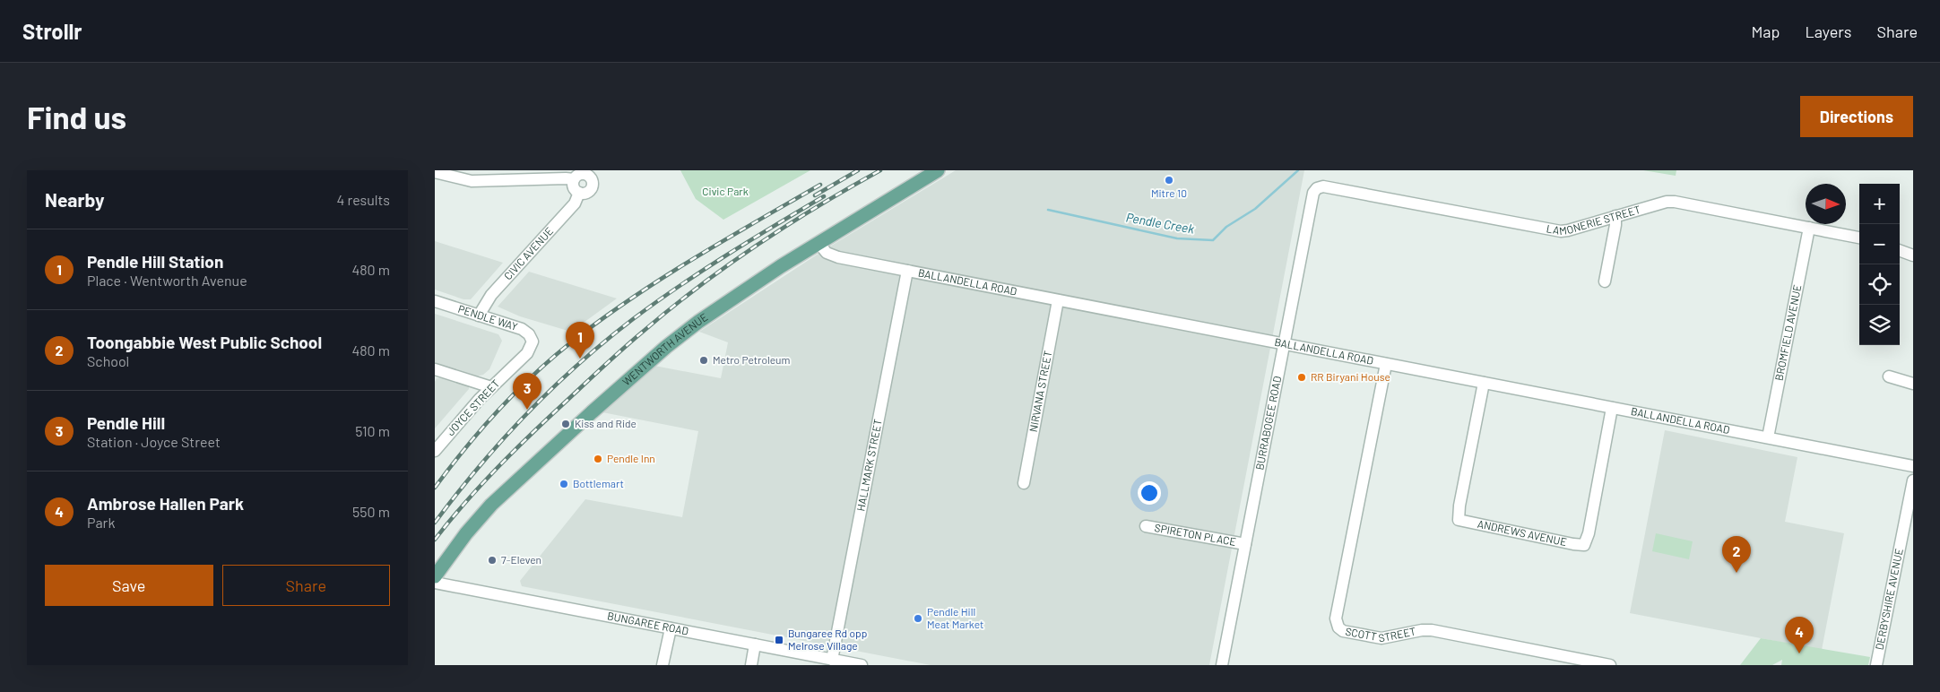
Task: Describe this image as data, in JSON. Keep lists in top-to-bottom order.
{
  "streets": {
    "main road": ["WENTWORTH AVENUE"],
    "street": [
      "LAMONERIE STREET",
      "CIVIC AVENUE",
      "BALLANDELLA ROAD",
      "PENDLE WAY",
      "BROMFIELD AVENUE",
      "NIRVANA STREET",
      "JOYCE STREET",
      "BURRABOGEE ROAD",
      "HALLMARK STREET",
      "ANDREWS AVENUE",
      "SPIRETON PLACE",
      "DERBYSHIRE AVENUE",
      "BUNGAREE ROAD",
      "SCOTT STREET"
    ]
  },
  "crossings": [
    ["LAMONERIE STREET", "BROMFIELD AVENUE"],
    ["LAMONERIE STREET", "BURRABOGEE ROAD"],
    ["CIVIC AVENUE", "PENDLE WAY"],
    ["BALLANDELLA ROAD", "BROMFIELD AVENUE"],
    ["BALLANDELLA ROAD", "WENTWORTH AVENUE"],
    ["BALLANDELLA ROAD", "NIRVANA STREET"],
    ["BALLANDELLA ROAD", "BURRABOGEE ROAD"],
    ["BALLANDELLA ROAD", "HALLMARK STREET"],
    ["BALLANDELLA ROAD", "ANDREWS AVENUE"],
    ["BALLANDELLA ROAD", "SCOTT STREET"],
    ["PENDLE WAY", "JOYCE STREET"],
    ["BURRABOGEE ROAD", "SPIRETON PLACE"],
    ["HALLMARK STREET", "BUNGAREE ROAD"]
  ],
  "water": ["Pendle Creek"],
  "parks": ["Civic Park"],
  "places": {
    "other": [
      "Mitre 10",
      "Metro Petroleum",
      "RR Biryani House",
      "Kiss and Ride",
      "Pendle Inn",
      "Bottlemart",
      "7-Eleven",
      "Pendle Hill Meat Market"
    ],
    "transit": ["Bungaree Rd opp Melrose Village"]
  },
  "north": "right",
  "page": {
    "header": "Strollr",
    "nav": ["Map", "Layers", "Share"],
    "buttons": [
      "Directions",
      ["Save", "Share"]
    ],
    "title": "Find us",
    "heading": ["Nearby", "4 results"],
    "map_buttons": ["+", "−"],
    "list": [
      {
        "mark": "1",
        "name": "Pendle Hill Station",
        "note": "Place · Wentworth Avenue",
        "value": "480 m"
      },
      {
        "mark": "2",
        "name": "Toongabbie West Public School",
        "note": "School",
        "value": "480 m"
      },
      {
        "mark": "3",
        "name": "Pendle Hill",
        "note": "Station · Joyce Street",
        "value": "510 m"
      },
      {
        "mark": "4",
        "name": "Ambrose Hallen Park",
        "note": "Park",
        "value": "550 m"
      }
    ],
    "pins": [
      "1",
      "3",
      "2",
      "4"
    ]
  }
}
